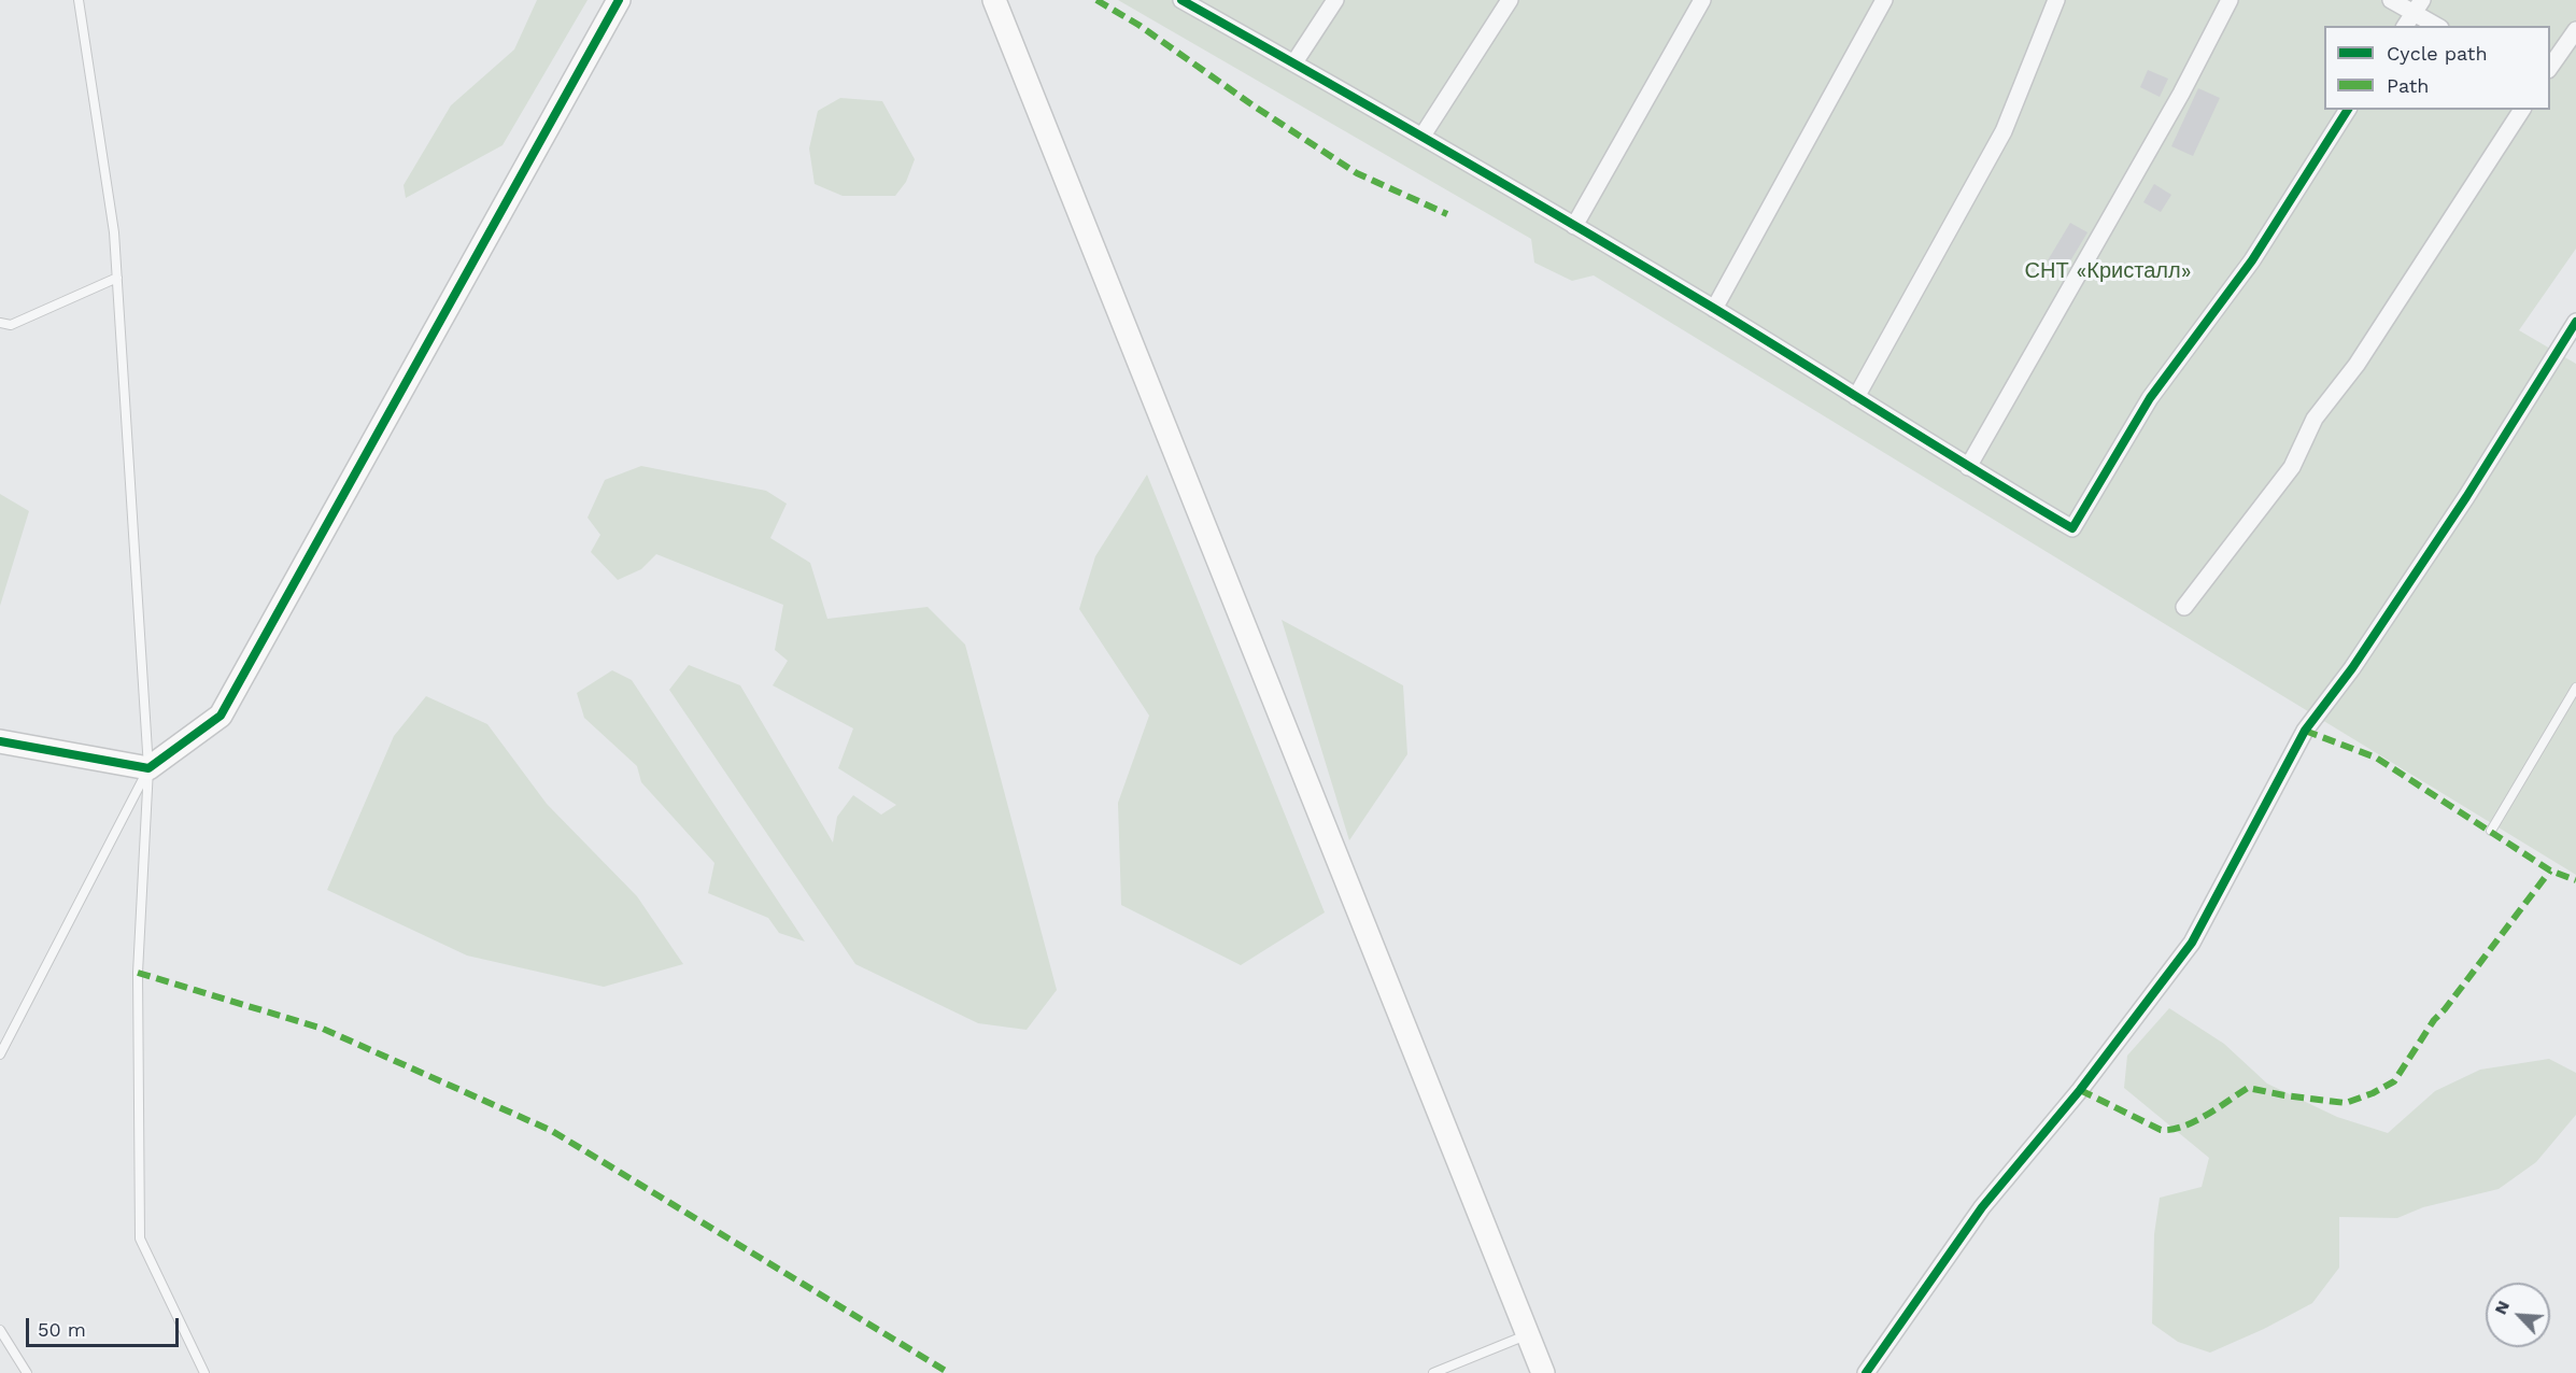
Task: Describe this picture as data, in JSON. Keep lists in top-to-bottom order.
{
  "parks": ["СНТ «Кристалл»"],
  "legend": ["Cycle path", "Path"],
  "scale_bar": "50 m",
  "north": "top left"
}
